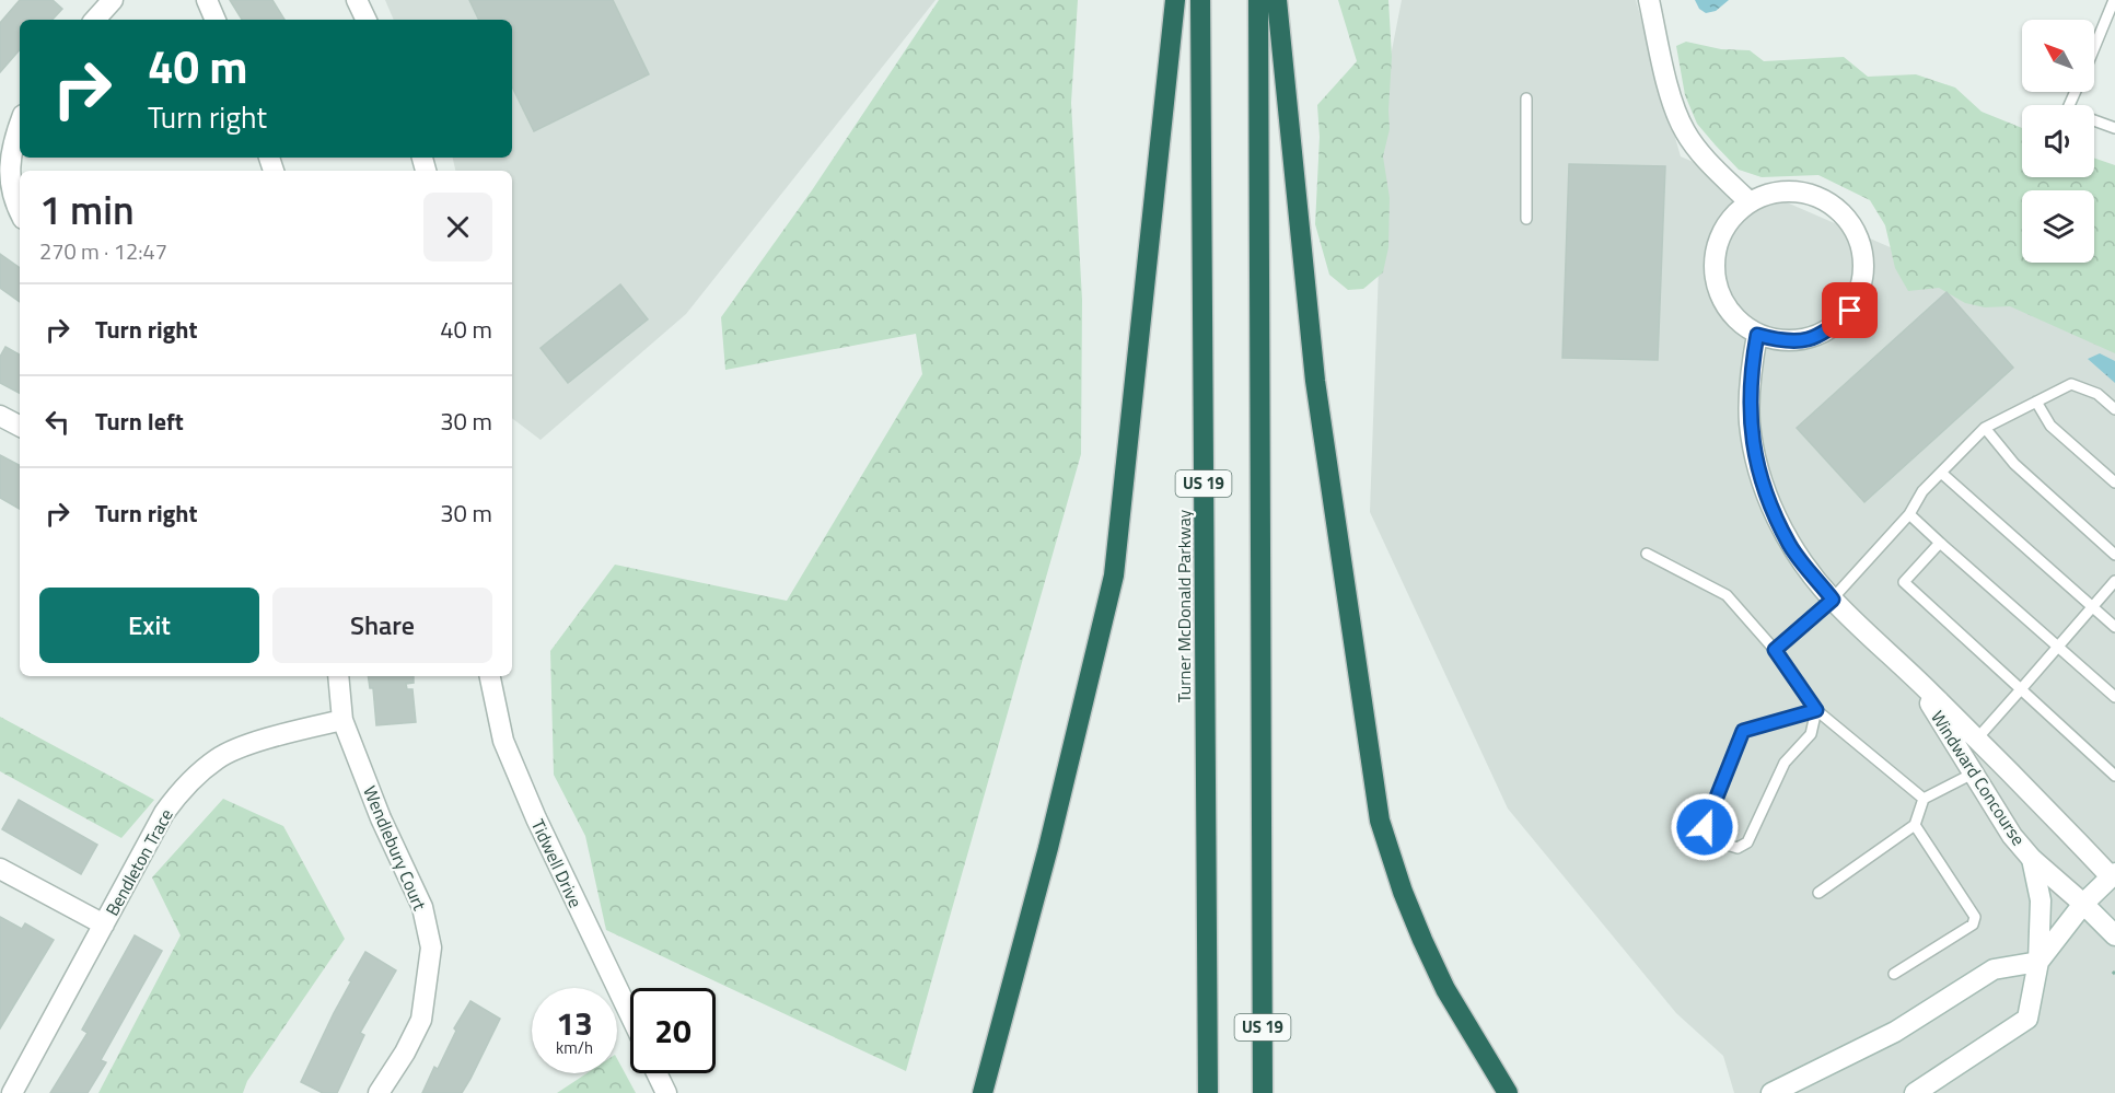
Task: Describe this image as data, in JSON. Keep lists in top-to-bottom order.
{
  "streets": {
    "highway": ["US 19", "Turner McDonald Parkway"],
    "street": [
      "Windward Concourse",
      "Wendlebury Court",
      "Bendleton Trace",
      "Tidwell Drive"
    ]
  },
  "crossings": [
    ["Wendlebury Court", "Bendleton Trace"]
  ],
  "north": "top left",
  "page": {
    "turn": ["40 m", "Turn right"],
    "heading": ["1 min", "270 m · 12:47"],
    "list": [
      {
        "name": "Turn right",
        "value": "40 m"
      },
      {
        "name": "Turn left",
        "value": "30 m"
      },
      {
        "name": "Turn right",
        "value": "30 m"
      }
    ],
    "buttons": ["Exit", "Share"],
    "speed": "13 km/h",
    "limit": "20"
  }
}
